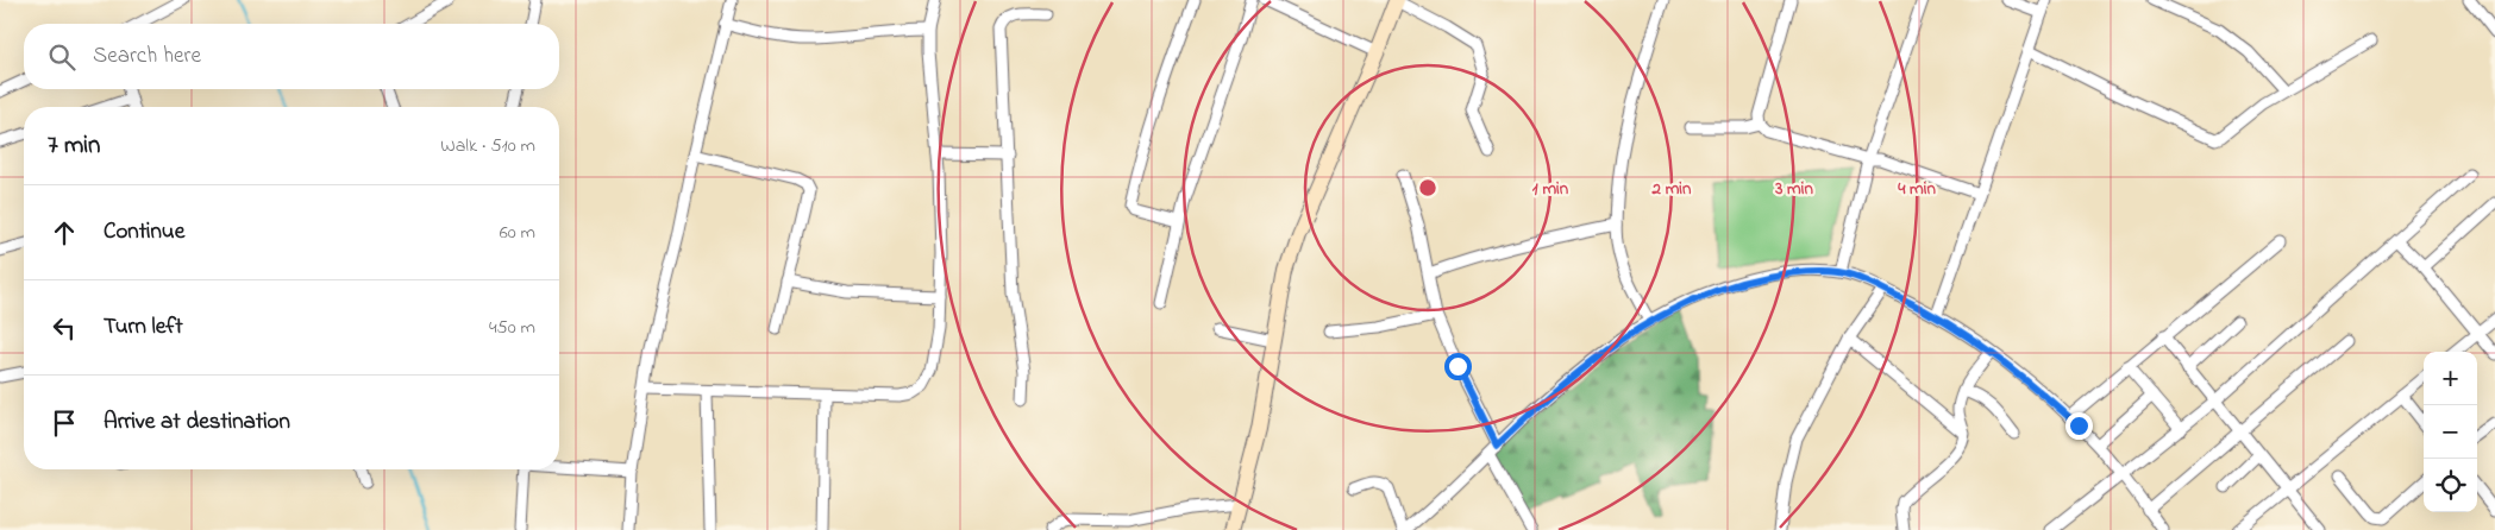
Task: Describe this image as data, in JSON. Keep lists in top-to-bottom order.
{
  "page": {
    "search": "Search here",
    "heading": ["7 min", "Walk · 510 m"],
    "list": [
      ["Continue", "60 m"],
      ["Turn left", "450 m"],
      "Arrive at destination"
    ],
    "map_buttons": ["+", "−"]
  },
  "rings": [
    "1 min",
    "2 min",
    "3 min",
    "4 min"
  ]
}
